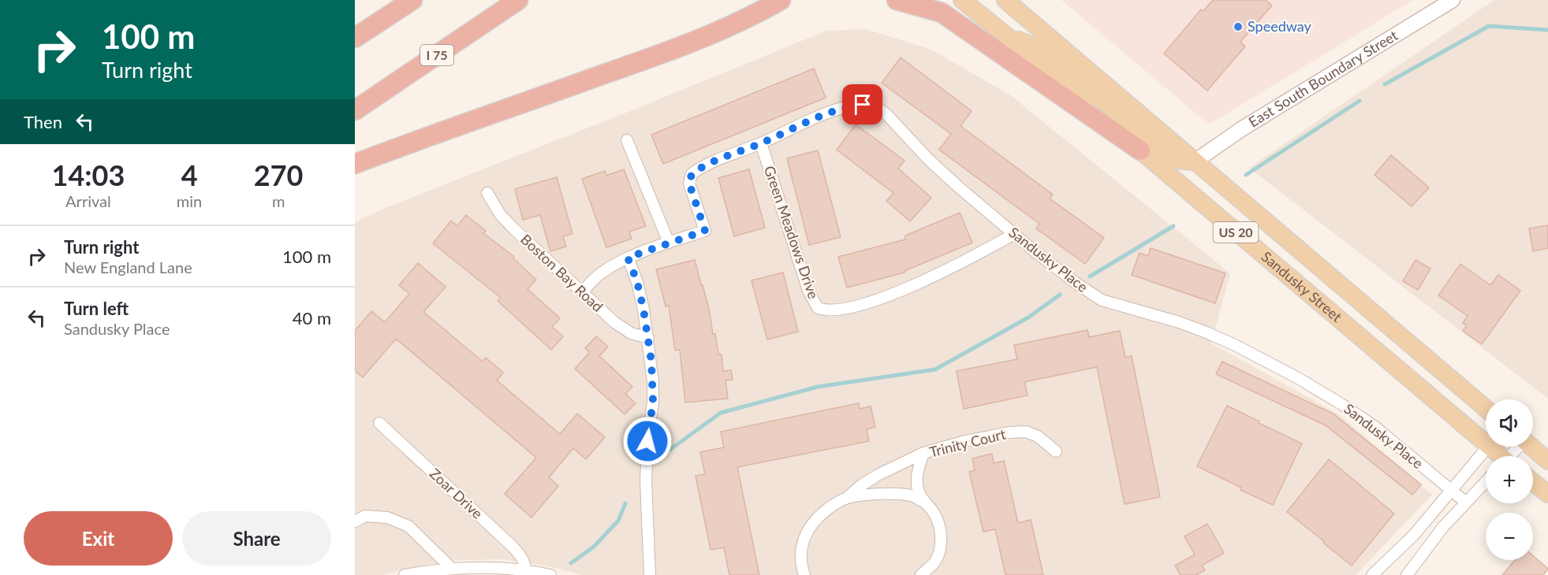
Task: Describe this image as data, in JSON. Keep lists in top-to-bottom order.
{
  "streets": {
    "highway": ["I 75"],
    "main road": ["US 20", "Sandusky Street"],
    "street": [
      "East South Boundary Street",
      "Green Meadows Drive",
      "Sandusky Place",
      "Boston Bay Road",
      "Trinity Court",
      "Zoar Drive"
    ]
  },
  "crossings": [
    ["East South Boundary Street", "Sandusky Street"],
    ["Green Meadows Drive", "Sandusky Place"]
  ],
  "places": ["Speedway"],
  "page": {
    "turn": ["100 m", "Turn right"],
    "then": "Then",
    "eta": [
      "14:03",
      "Arrival",
      "4",
      "min",
      "270",
      "m"
    ],
    "list": [
      {
        "name": "Turn right",
        "note": "New England Lane",
        "value": "100 m"
      },
      {
        "name": "Turn left",
        "note": "Sandusky Place",
        "value": "40 m"
      }
    ],
    "map_buttons": ["+", "−"],
    "buttons": ["Exit", "Share"]
  }
}
